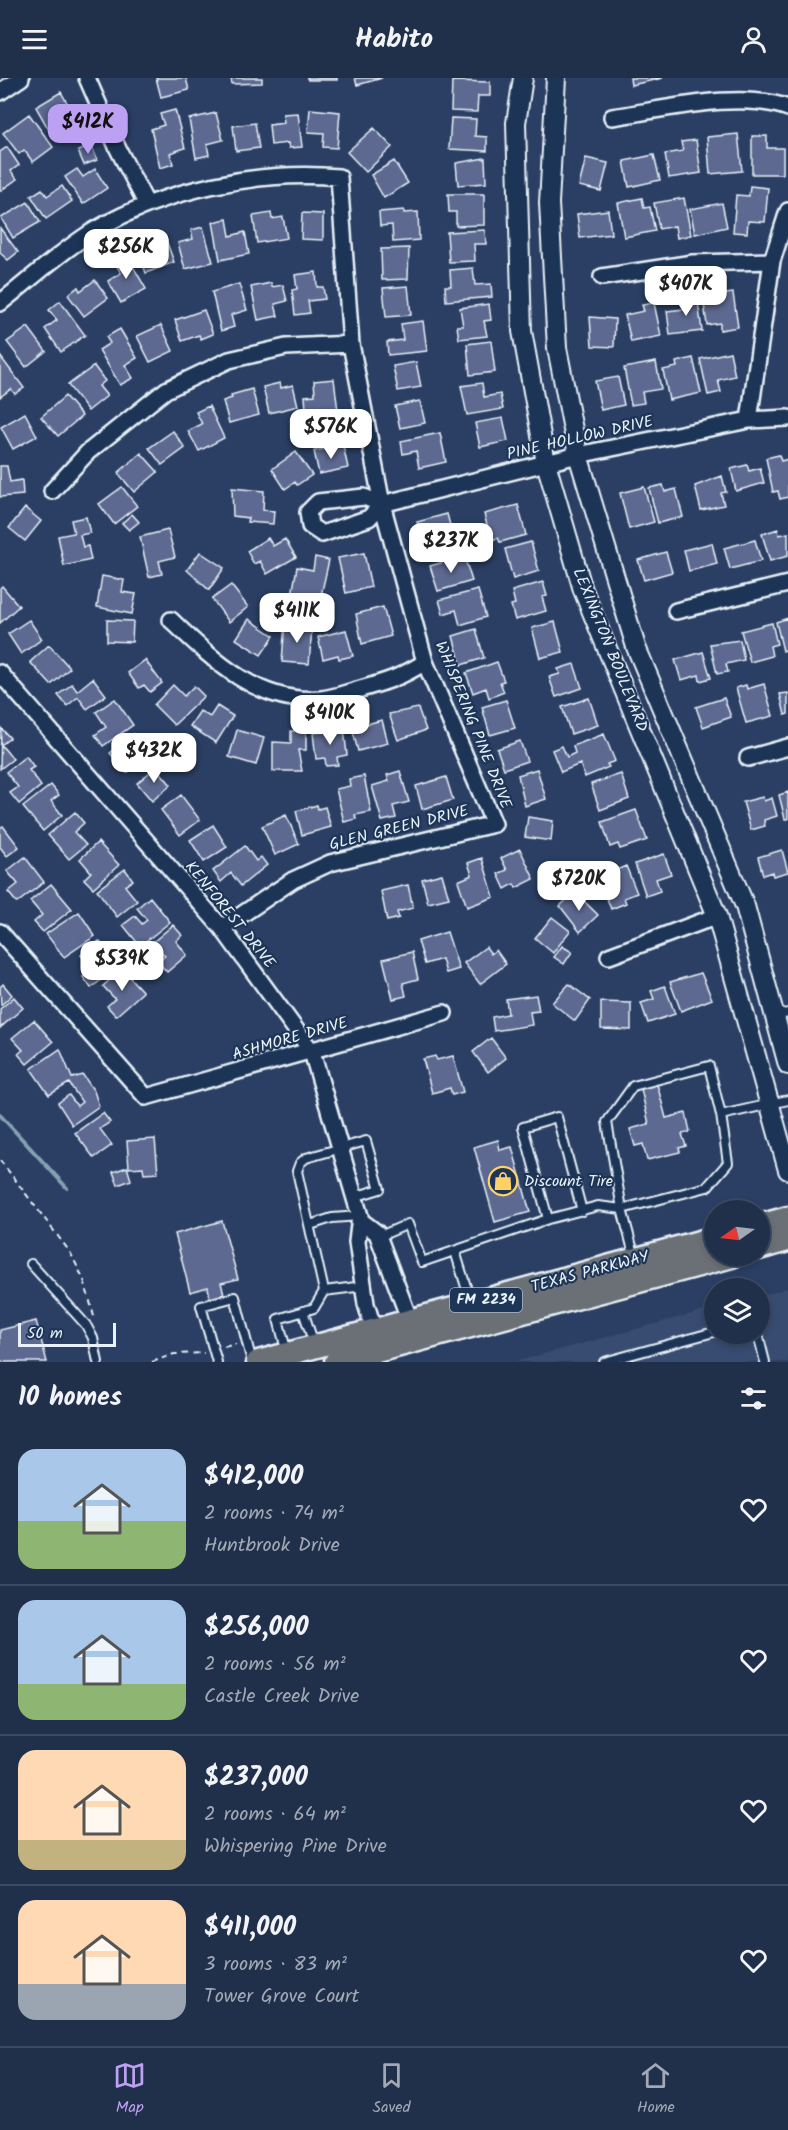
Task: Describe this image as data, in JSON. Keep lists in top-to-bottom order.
{
  "streets": {
    "main road": ["TEXAS PARKWAY", "FM 2234"],
    "street": [
      "PINE HOLLOW DRIVE",
      "LEXINGTON BOULEVARD",
      "WHISPERING PINE DRIVE",
      "GLEN GREEN DRIVE",
      "KENFOREST DRIVE",
      "ASHMORE DRIVE"
    ]
  },
  "crossings": [
    ["PINE HOLLOW DRIVE", "LEXINGTON BOULEVARD"],
    ["PINE HOLLOW DRIVE", "WHISPERING PINE DRIVE"],
    ["WHISPERING PINE DRIVE", "GLEN GREEN DRIVE"],
    ["GLEN GREEN DRIVE", "KENFOREST DRIVE"],
    ["KENFOREST DRIVE", "ASHMORE DRIVE"],
    ["KENFOREST DRIVE", "TEXAS PARKWAY"]
  ],
  "places": {
    "shop": ["Discount Tire"]
  },
  "scale_bar": "50 m",
  "north": "left",
  "page": {
    "header": "Habito",
    "price": [
      "$412K",
      "$256K",
      "$407K",
      "$576K",
      "$237K",
      "$411K",
      "$410K",
      "$432K",
      "$720K",
      "$539K"
    ],
    "scale": "50 m",
    "heading": "10 homes",
    "list": [
      {
        "name": "$412,000",
        "note": "2 rooms · 74 m² · Huntbrook Drive"
      },
      {
        "name": "$256,000",
        "note": "2 rooms · 56 m² · Castle Creek Drive"
      },
      {
        "name": "$237,000",
        "note": "2 rooms · 64 m² · Whispering Pine Drive"
      },
      {
        "name": "$411,000",
        "note": "3 rooms · 83 m² · Tower Grove Court"
      }
    ],
    "tabs": ["Map", "Saved", "Home"]
  }
}
